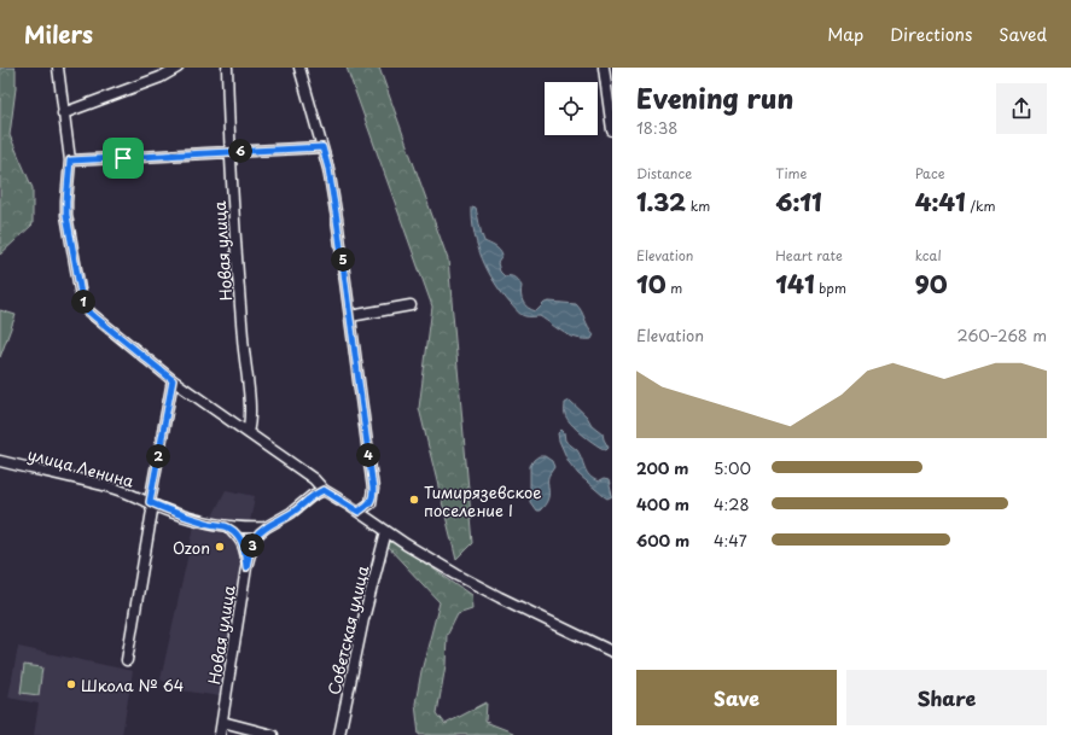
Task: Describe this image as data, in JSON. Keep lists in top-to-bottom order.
{
  "streets": {
    "street": ["Новая улица", "улица Ленина", "Советская улица"]
  },
  "crossings": [
    ["Новая улица", "улица Ленина"]
  ],
  "places": ["Тимирязевское поселение I", "Ozon", "Школа № 64"],
  "page": {
    "header": "Milers",
    "nav": ["Map", "Directions", "Saved"],
    "heading": ["Evening run", "18:38"],
    "pins": [
      "6",
      "5",
      "1",
      "4",
      "2",
      "3"
    ],
    "stats": [
      ["Distance", "1.32 km"],
      ["Time", "6:11"],
      ["Pace", "4:41 /km"],
      ["Elevation", "10 m"],
      ["Heart rate", "141 bpm"],
      ["kcal", "90"]
    ],
    "chart": ["Elevation", "260–268 m"],
    "list": [
      {
        "name": "200 m",
        "note": "5:00"
      },
      {
        "name": "400 m",
        "note": "4:28"
      },
      {
        "name": "600 m",
        "note": "4:47"
      }
    ],
    "buttons": ["Save", "Share"]
  }
}
